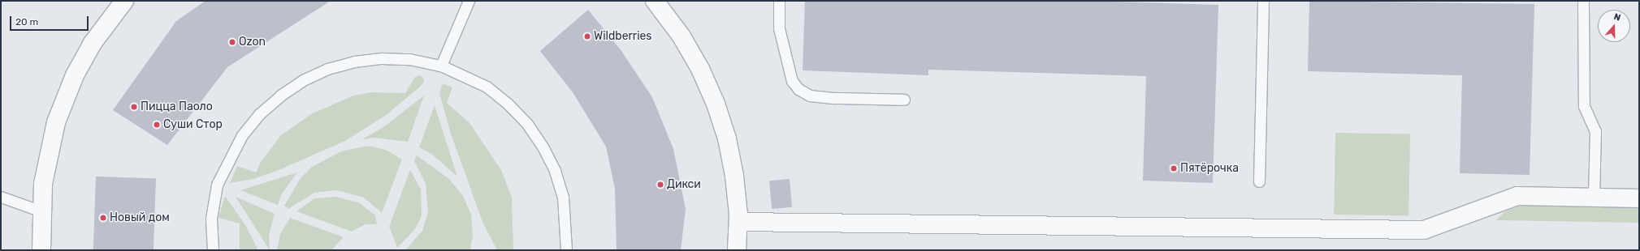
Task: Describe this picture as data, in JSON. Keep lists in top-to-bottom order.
{
  "places": [
    "Wildberries",
    "Ozon",
    "Пицца Паоло",
    "Суши Стор",
    "Пятёрочка",
    "Дикси",
    "Новый дом"
  ],
  "scale_bar": "20 m",
  "north": "top"
}
